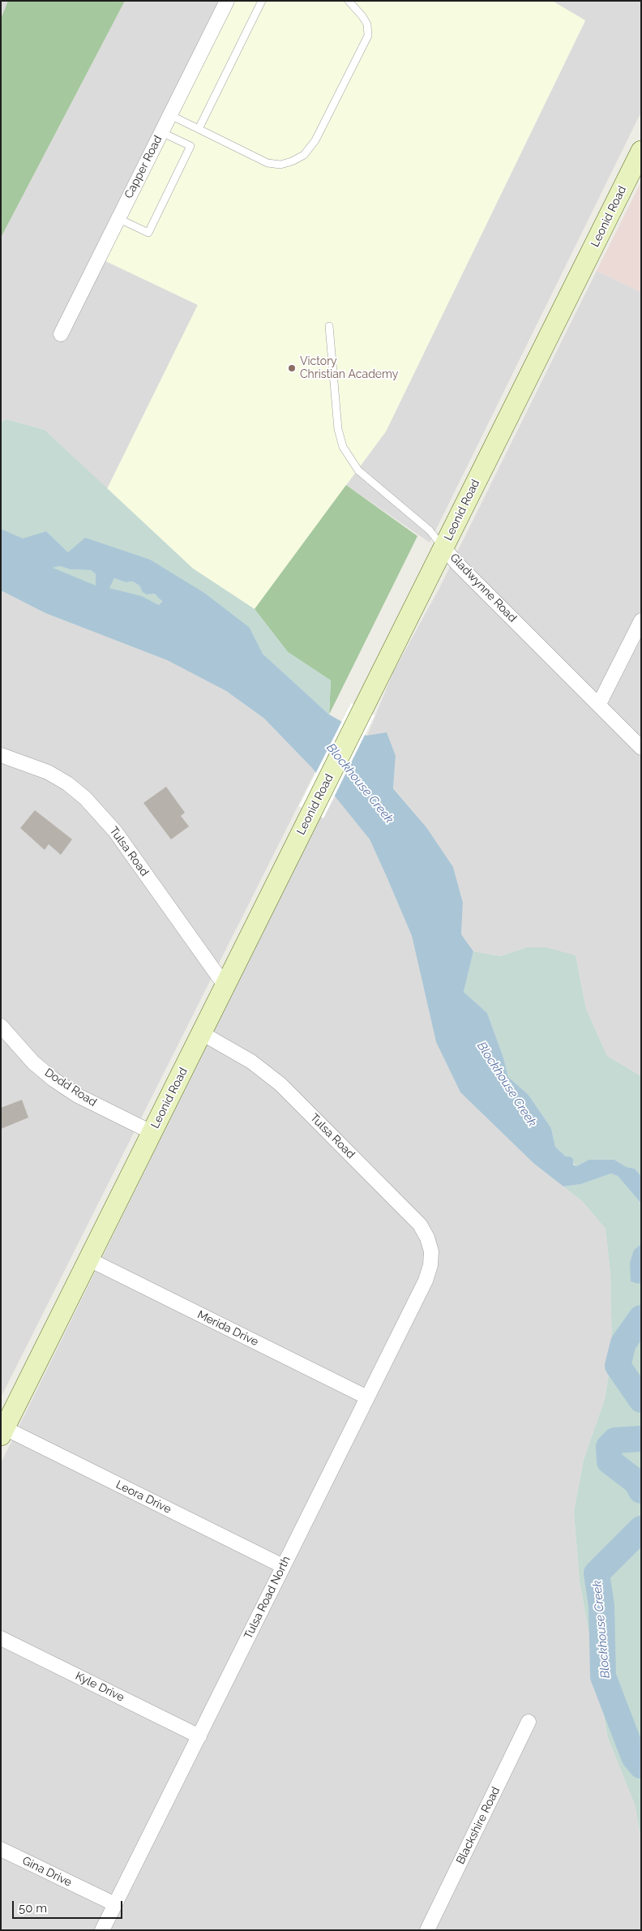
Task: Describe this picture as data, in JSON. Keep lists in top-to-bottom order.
{
  "streets": {
    "street": [
      "Capper Road",
      "Leonid Road",
      "Gladwynne Road",
      "Tulsa Road",
      "Dodd Road",
      "Merida Drive",
      "Leora Drive",
      "Tulsa Road North",
      "Kyle Drive",
      "Blackshire Road",
      "Gina Drive"
    ]
  },
  "crossings": [
    ["Leonid Road", "Gladwynne Road"],
    ["Leonid Road", "Tulsa Road"],
    ["Leonid Road", "Dodd Road"],
    ["Leonid Road", "Merida Drive"],
    ["Leonid Road", "Leora Drive"],
    ["Tulsa Road", "Tulsa Road North"],
    ["Merida Drive", "Tulsa Road North"],
    ["Leora Drive", "Tulsa Road North"],
    ["Tulsa Road North", "Kyle Drive"],
    ["Tulsa Road North", "Gina Drive"]
  ],
  "water": ["Blockhouse Creek"],
  "places": ["Victory Christian Academy"],
  "scale_bar": "50 m"
}
